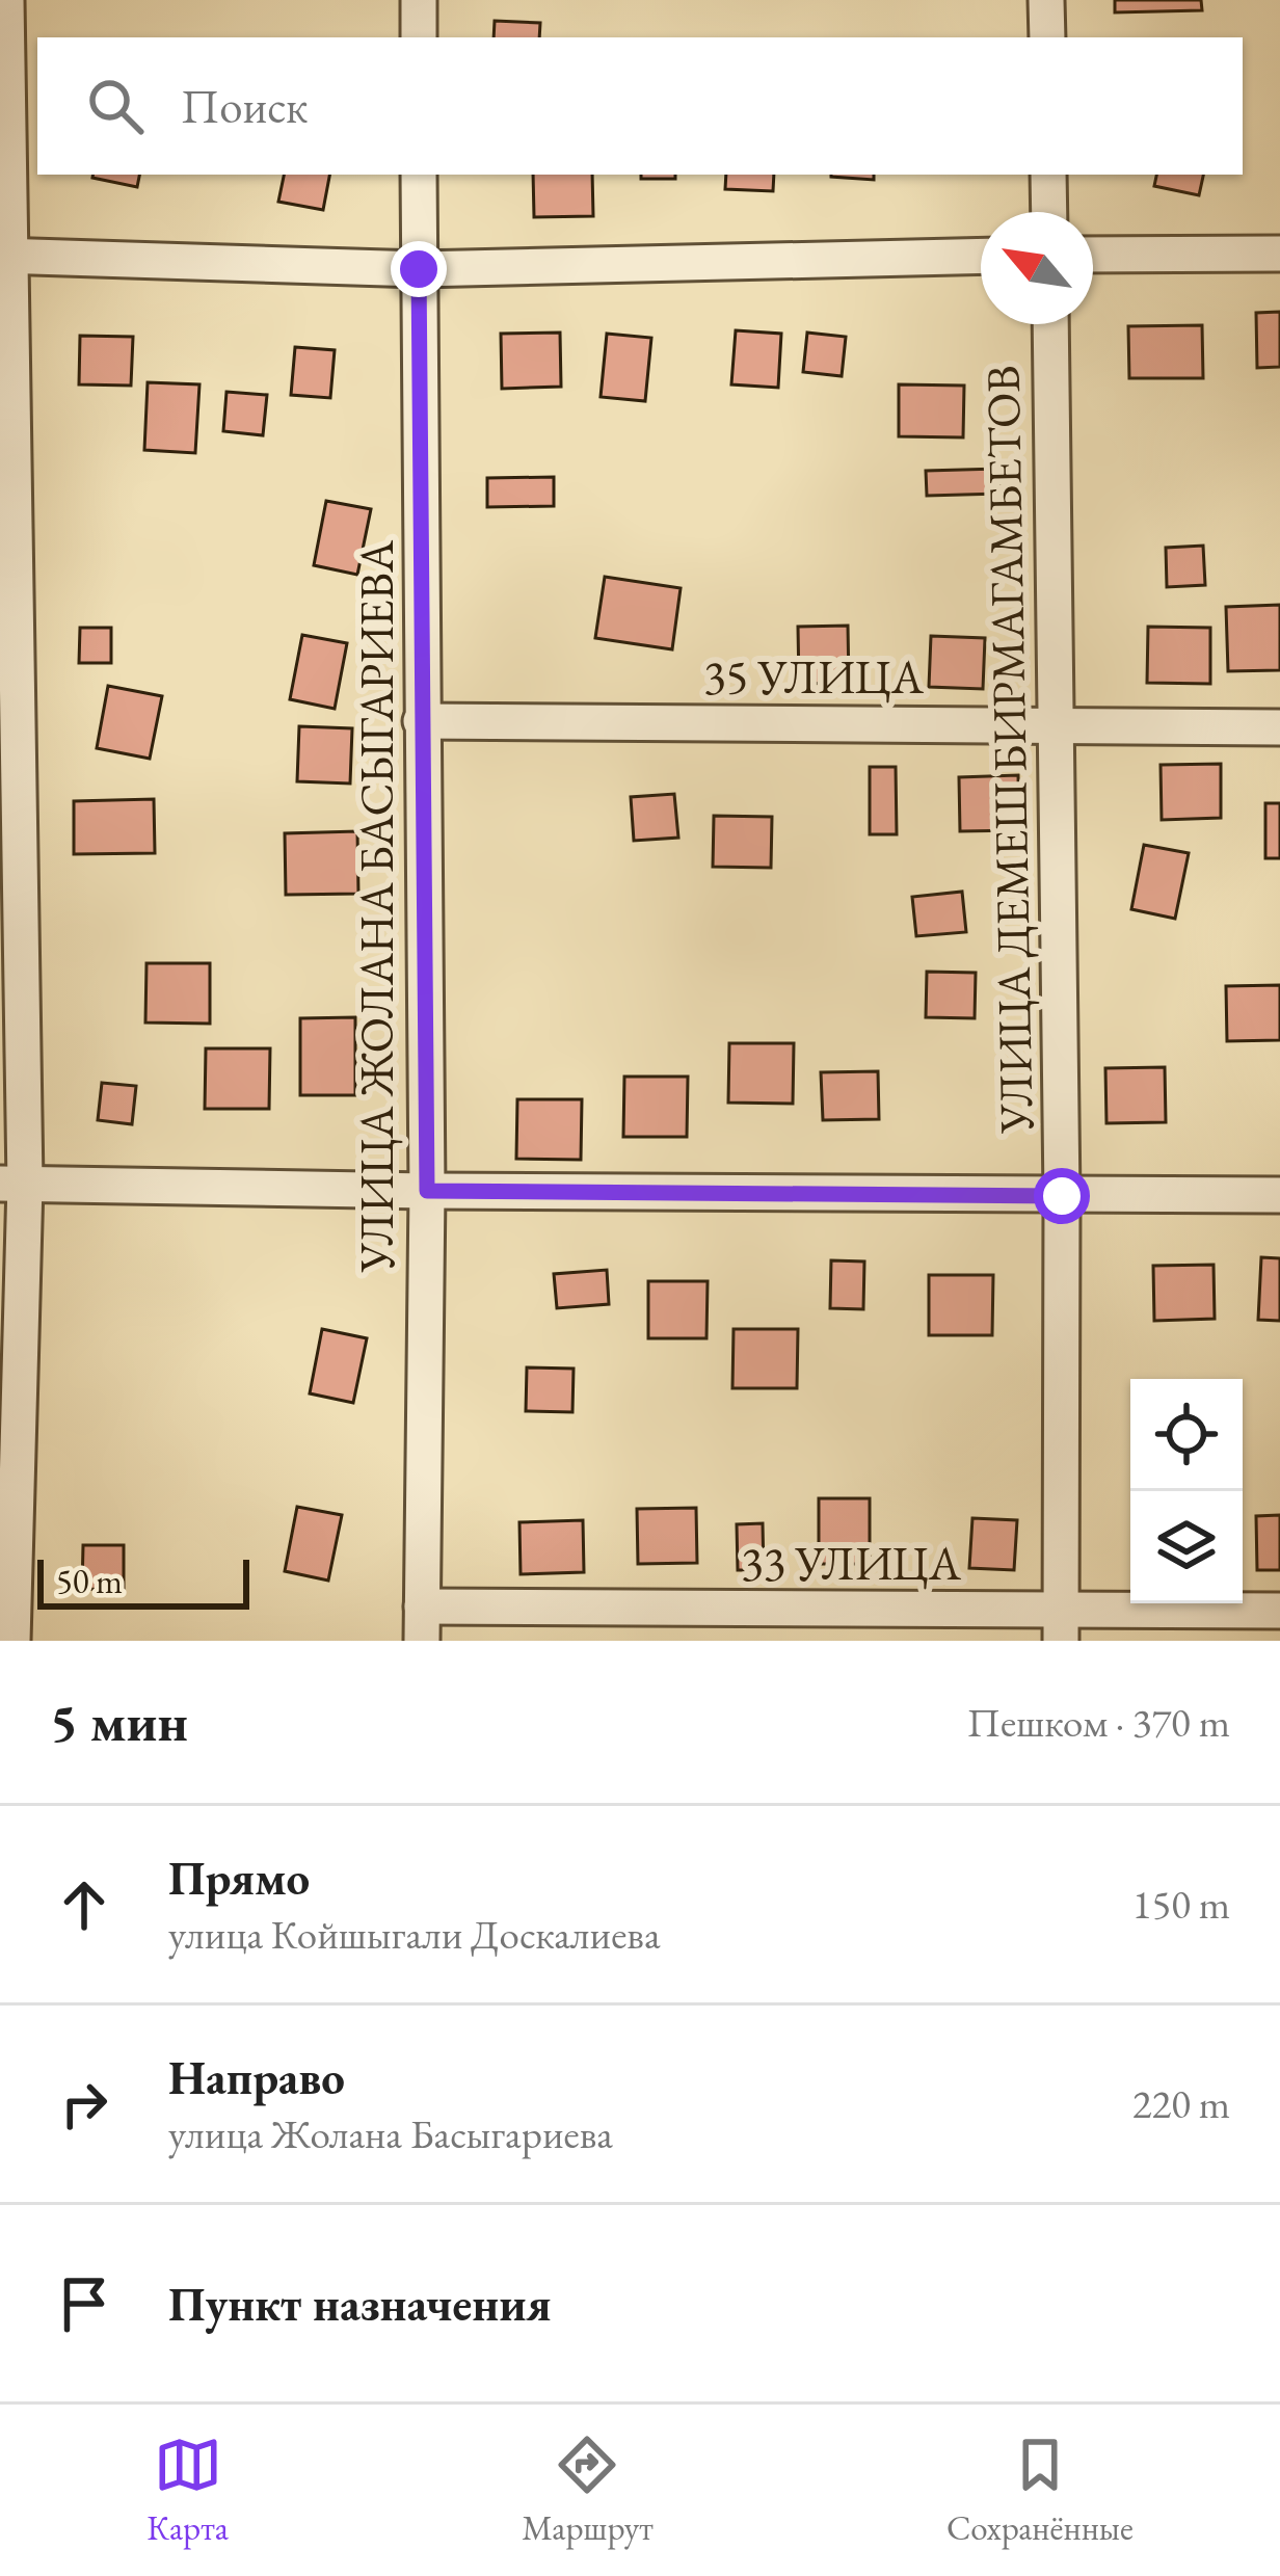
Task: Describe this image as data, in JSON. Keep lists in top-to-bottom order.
{
  "streets": {
    "street": [
      "35 УЛИЦА",
      "УЛИЦА ДЕМЕШ БИРМАГАМБЕТОВ",
      "УЛИЦА ЖОЛАНА БАСЫГАРИЕВА",
      "33 УЛИЦА"
    ]
  },
  "crossings": [
    ["35 УЛИЦА", "УЛИЦА ДЕМЕШ БИРМАГАМБЕТОВ"],
    ["35 УЛИЦА", "УЛИЦА ЖОЛАНА БАСЫГАРИЕВА"],
    ["УЛИЦА ДЕМЕШ БИРМАГАМБЕТОВ", "33 УЛИЦА"],
    ["УЛИЦА ЖОЛАНА БАСЫГАРИЕВА", "33 УЛИЦА"]
  ],
  "scale_bar": "50 m",
  "north": "top left",
  "page": {
    "search": "Поиск",
    "scale": "50 m",
    "heading": ["5 мин", "Пешком · 370 m"],
    "list": [
      ["Прямо", "улица Койшыгали Доскалиева", "150 m"],
      ["Направо", "улица Жолана Басыгариева", "220 m"],
      "Пункт назначения"
    ],
    "nav": ["Карта", "Маршрут", "Сохранённые"]
  }
}
